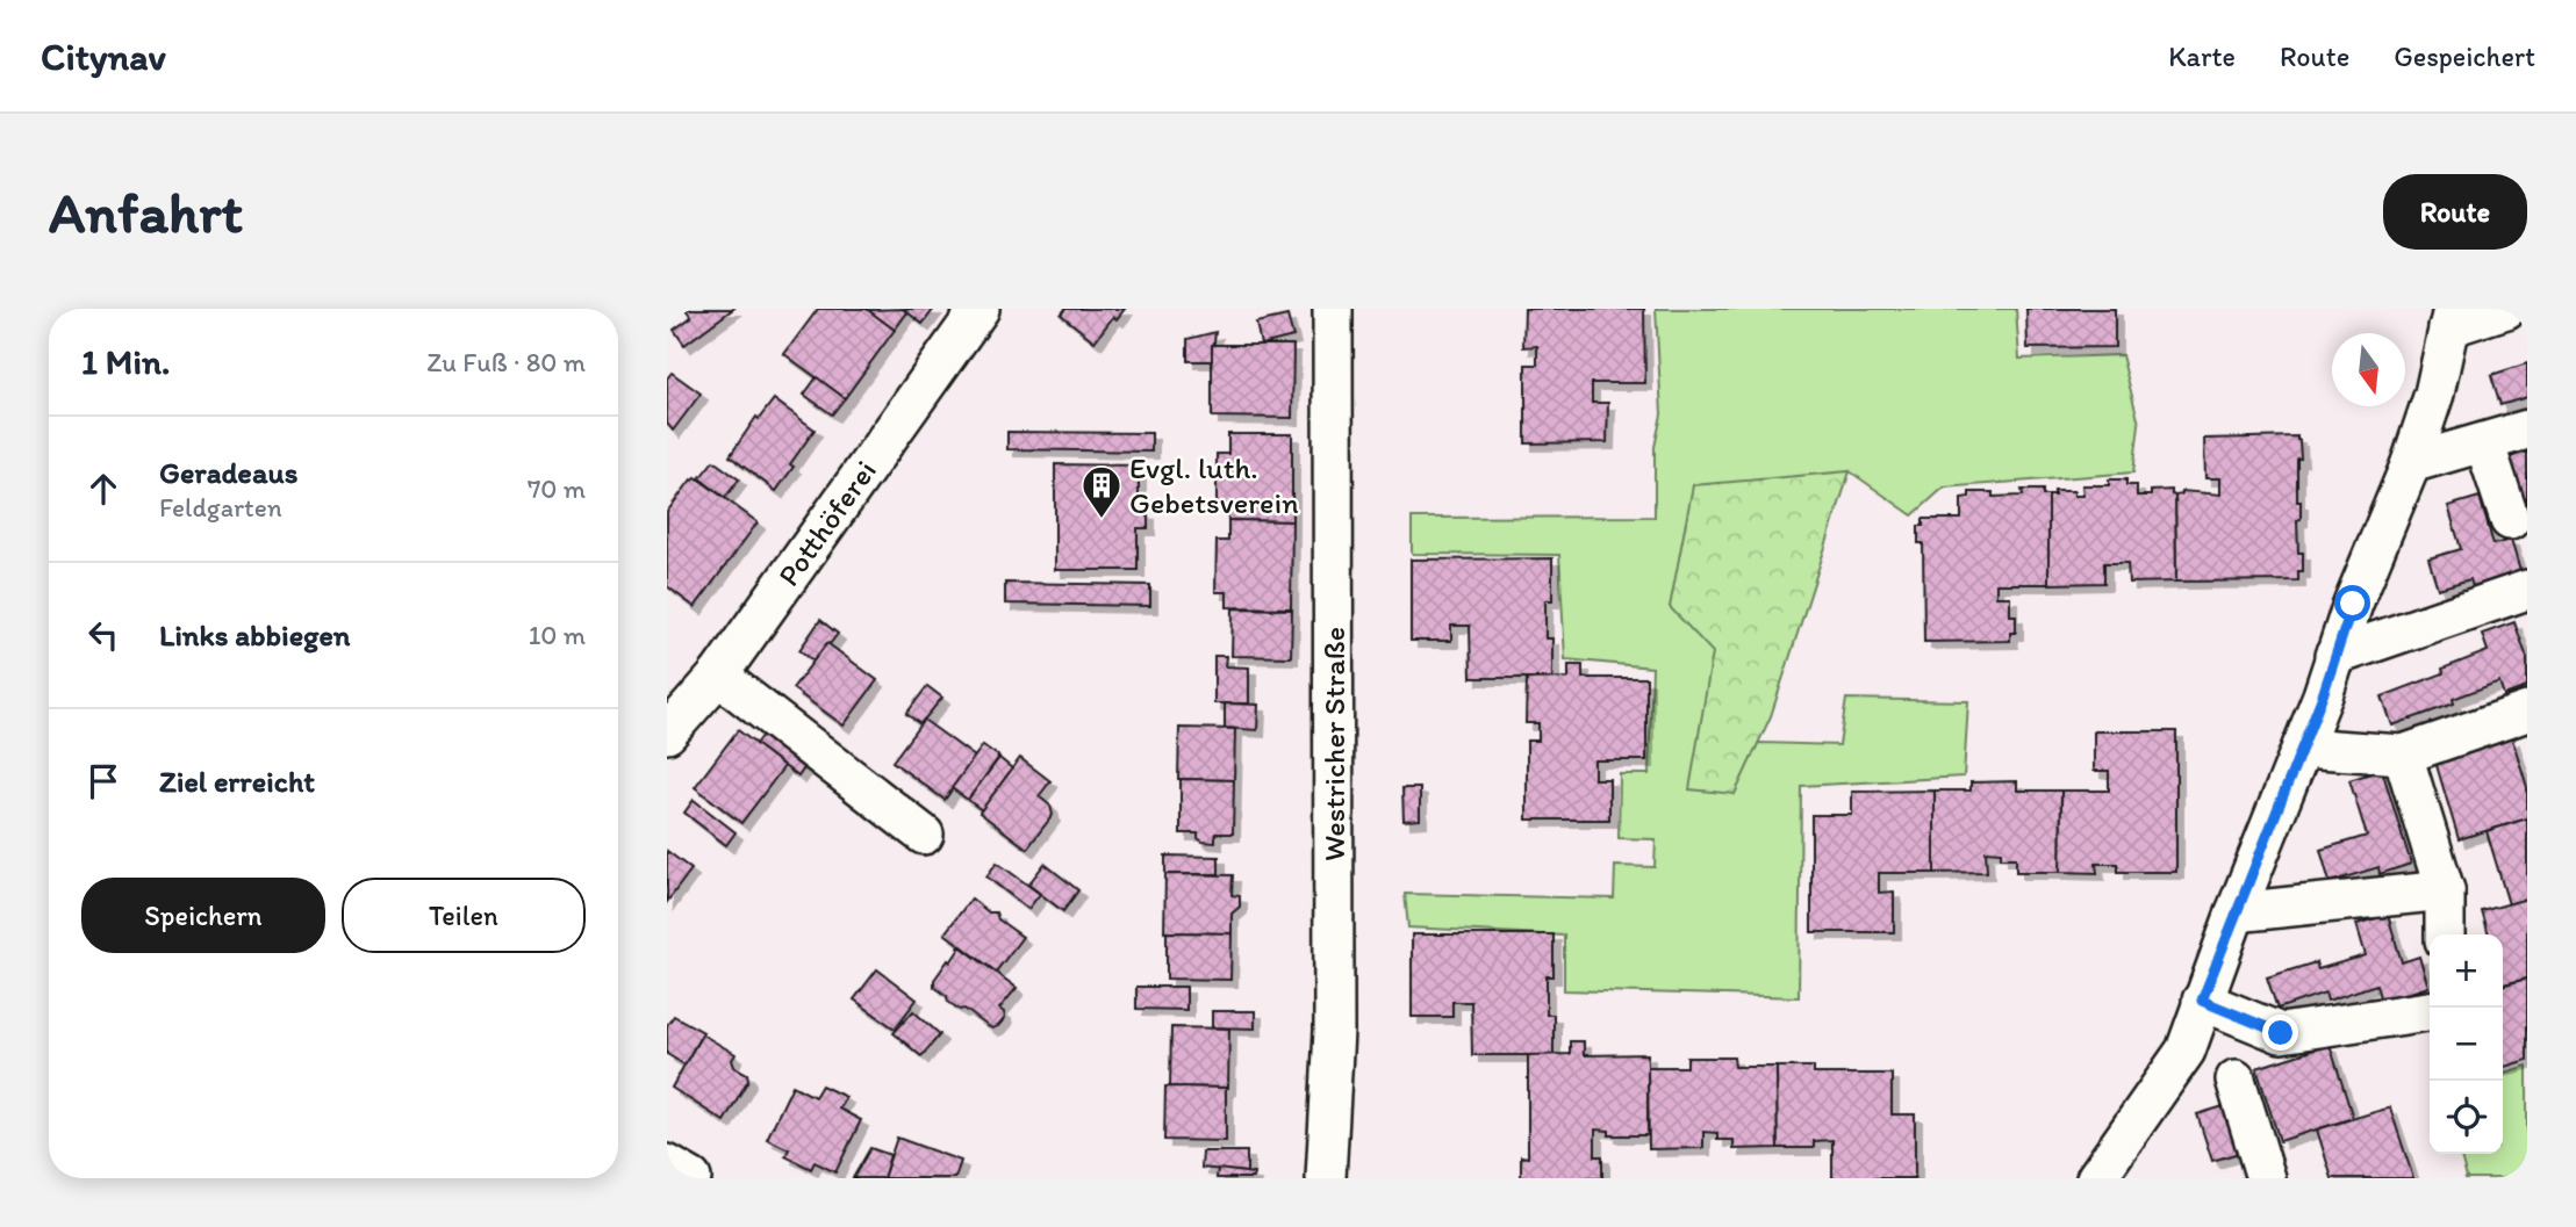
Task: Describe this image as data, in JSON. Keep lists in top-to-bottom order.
{
  "streets": {
    "street": ["Potthöferei", "Westricher Straße"]
  },
  "places": {
    "building": ["Evgl. luth. Gebetsverein"]
  },
  "north": "bottom",
  "page": {
    "header": "Citynav",
    "nav": ["Karte", "Route", "Gespeichert"],
    "buttons": [
      "Route",
      ["Speichern", "Teilen"]
    ],
    "title": "Anfahrt",
    "heading": ["1 Min.", "Zu Fuß · 80 m"],
    "list": [
      ["Geradeaus", "Feldgarten", "70 m"],
      ["Links abbiegen", "10 m"],
      "Ziel erreicht"
    ],
    "map_buttons": ["+", "−"]
  }
}
